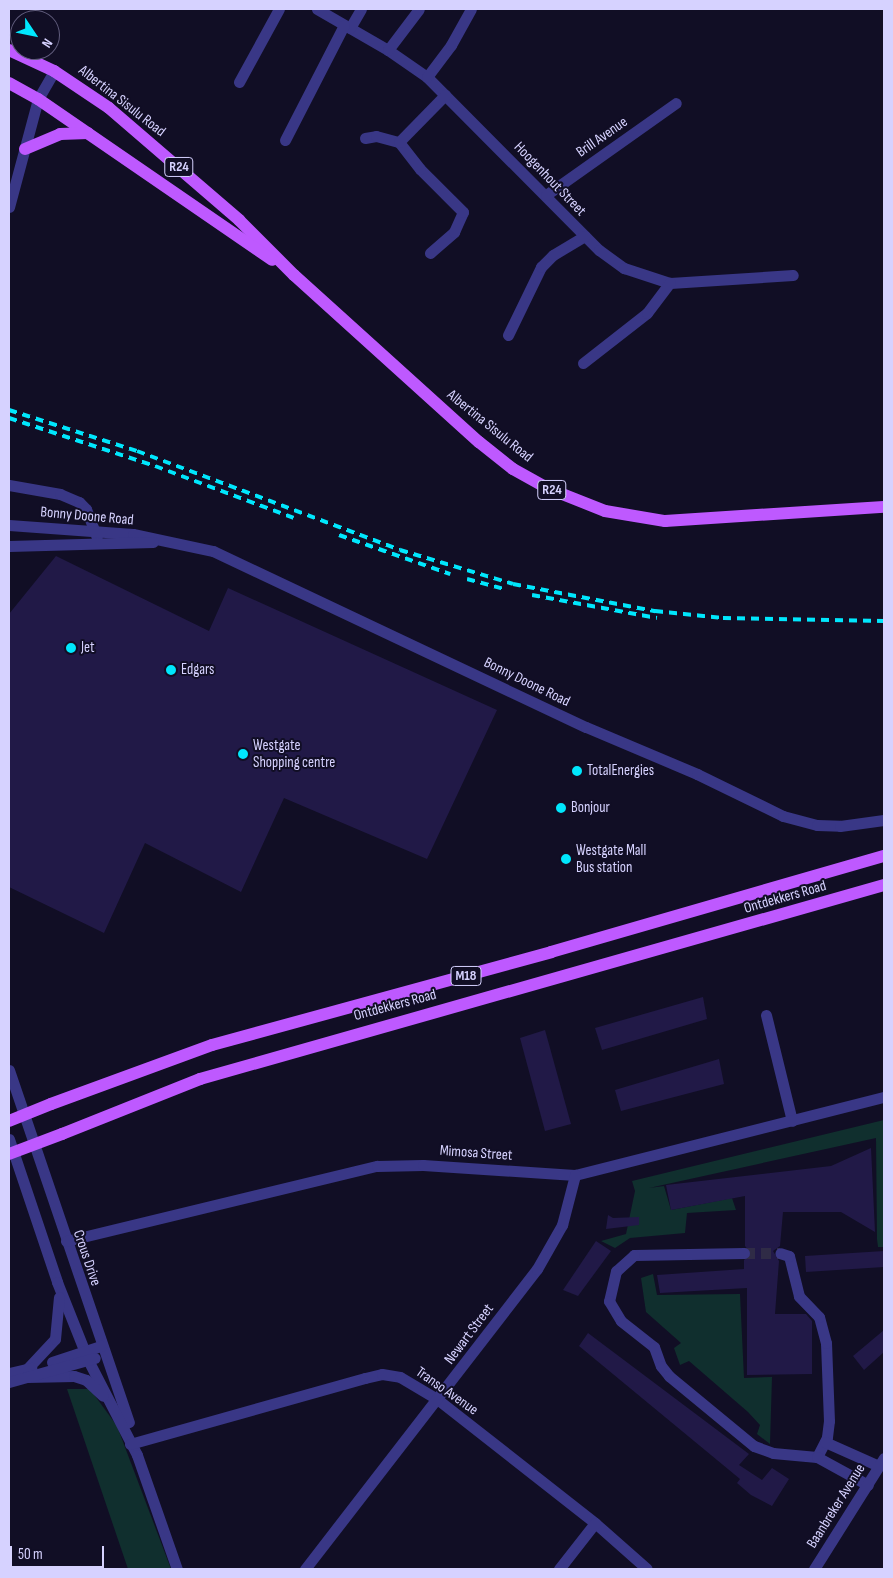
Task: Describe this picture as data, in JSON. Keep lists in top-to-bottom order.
{
  "streets": {
    "main road": [
      "Albertina Sisulu Road",
      "R24",
      "Ontdekkers Road",
      "M18"
    ],
    "street": [
      "Brill Avenue",
      "Hoogenhout Street",
      "Bonny Doone Road",
      "Mimosa Street",
      "Crous Drive",
      "Newart Street",
      "Transo Avenue",
      "Baanbreker Avenue"
    ]
  },
  "crossings": [
    ["Brill Avenue", "Hoogenhout Street"],
    ["Mimosa Street", "Crous Drive"],
    ["Mimosa Street", "Newart Street"],
    ["Crous Drive", "Transo Avenue"],
    ["Newart Street", "Transo Avenue"]
  ],
  "places": [
    "Jet",
    "Edgars",
    "Westgate Shopping centre",
    "TotalEnergies",
    "Bonjour",
    "Westgate Mall Bus station"
  ],
  "scale_bar": "50 m",
  "north": "bottom right"
}
